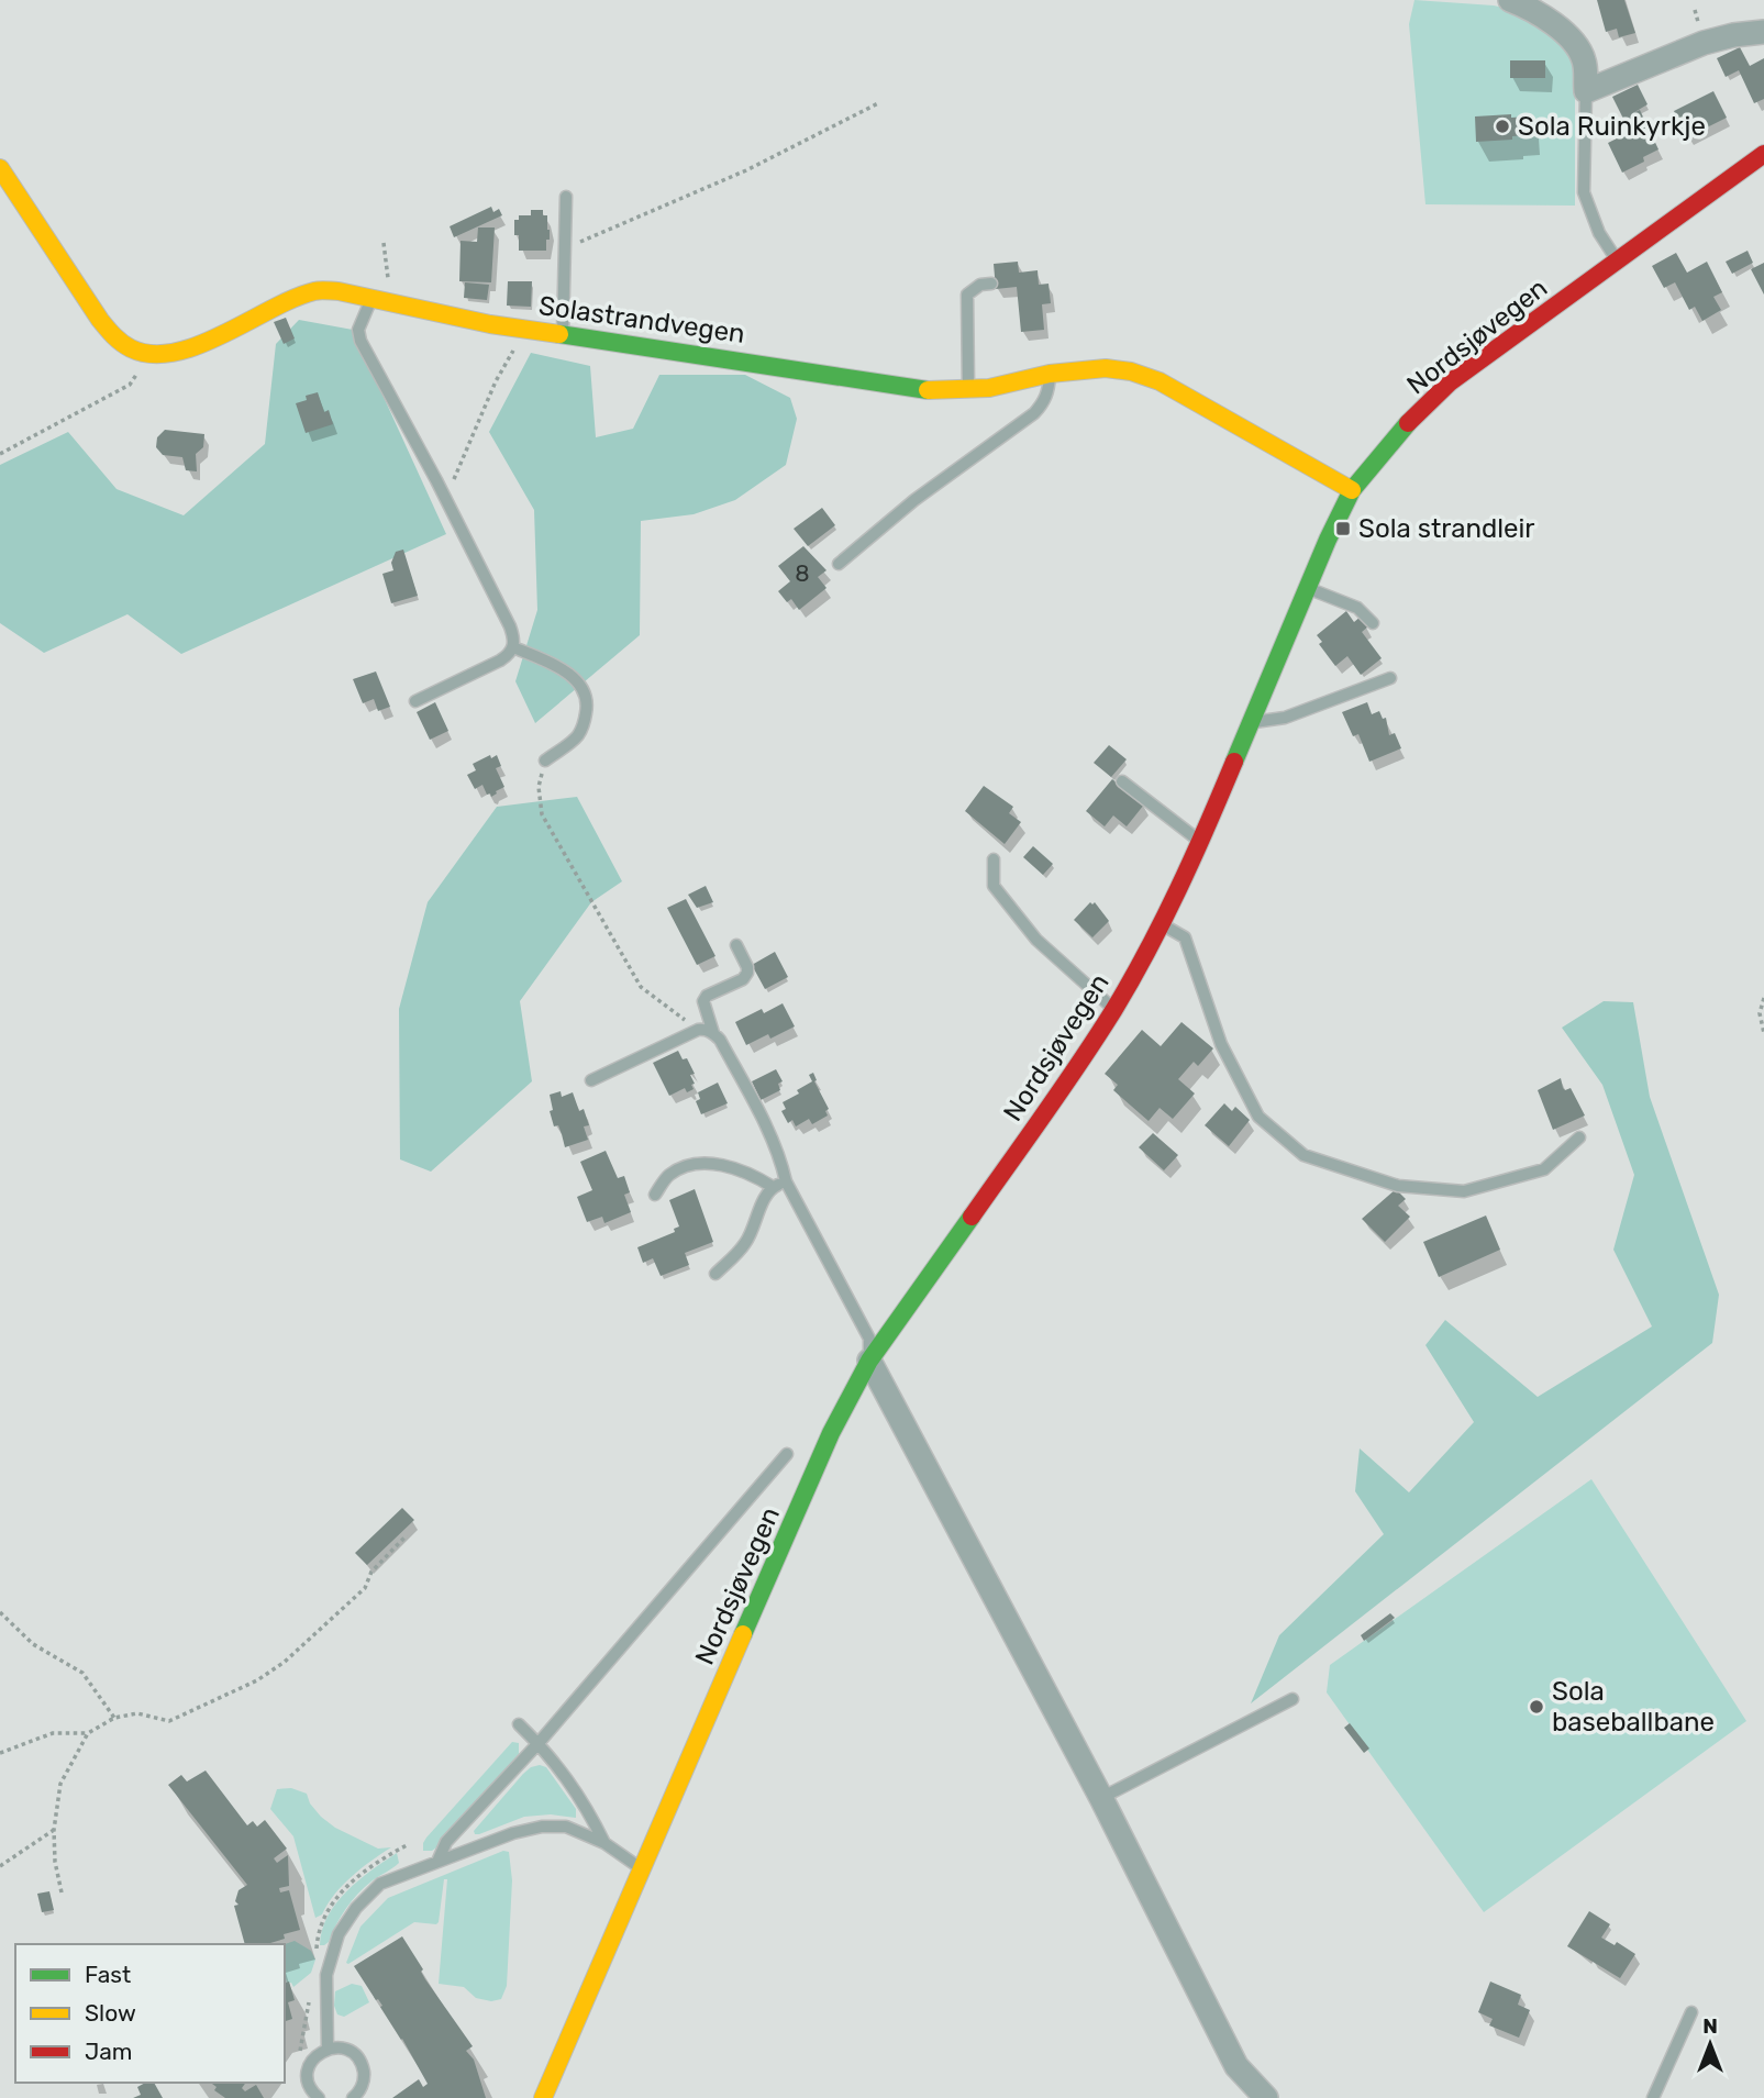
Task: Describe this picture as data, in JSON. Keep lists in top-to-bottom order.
{
  "streets": {
    "street": ["Solastrandvegen", "Nordsjøvegen"]
  },
  "crossings": [
    ["Solastrandvegen", "Nordsjøvegen"]
  ],
  "places": {
    "other": ["Sola Ruinkyrkje", "Sola baseballbane"],
    "transit": ["Sola strandleir"]
  },
  "house_numbers": ["8"],
  "legend": ["Fast", "Slow", "Jam"],
  "north": "top"
}
